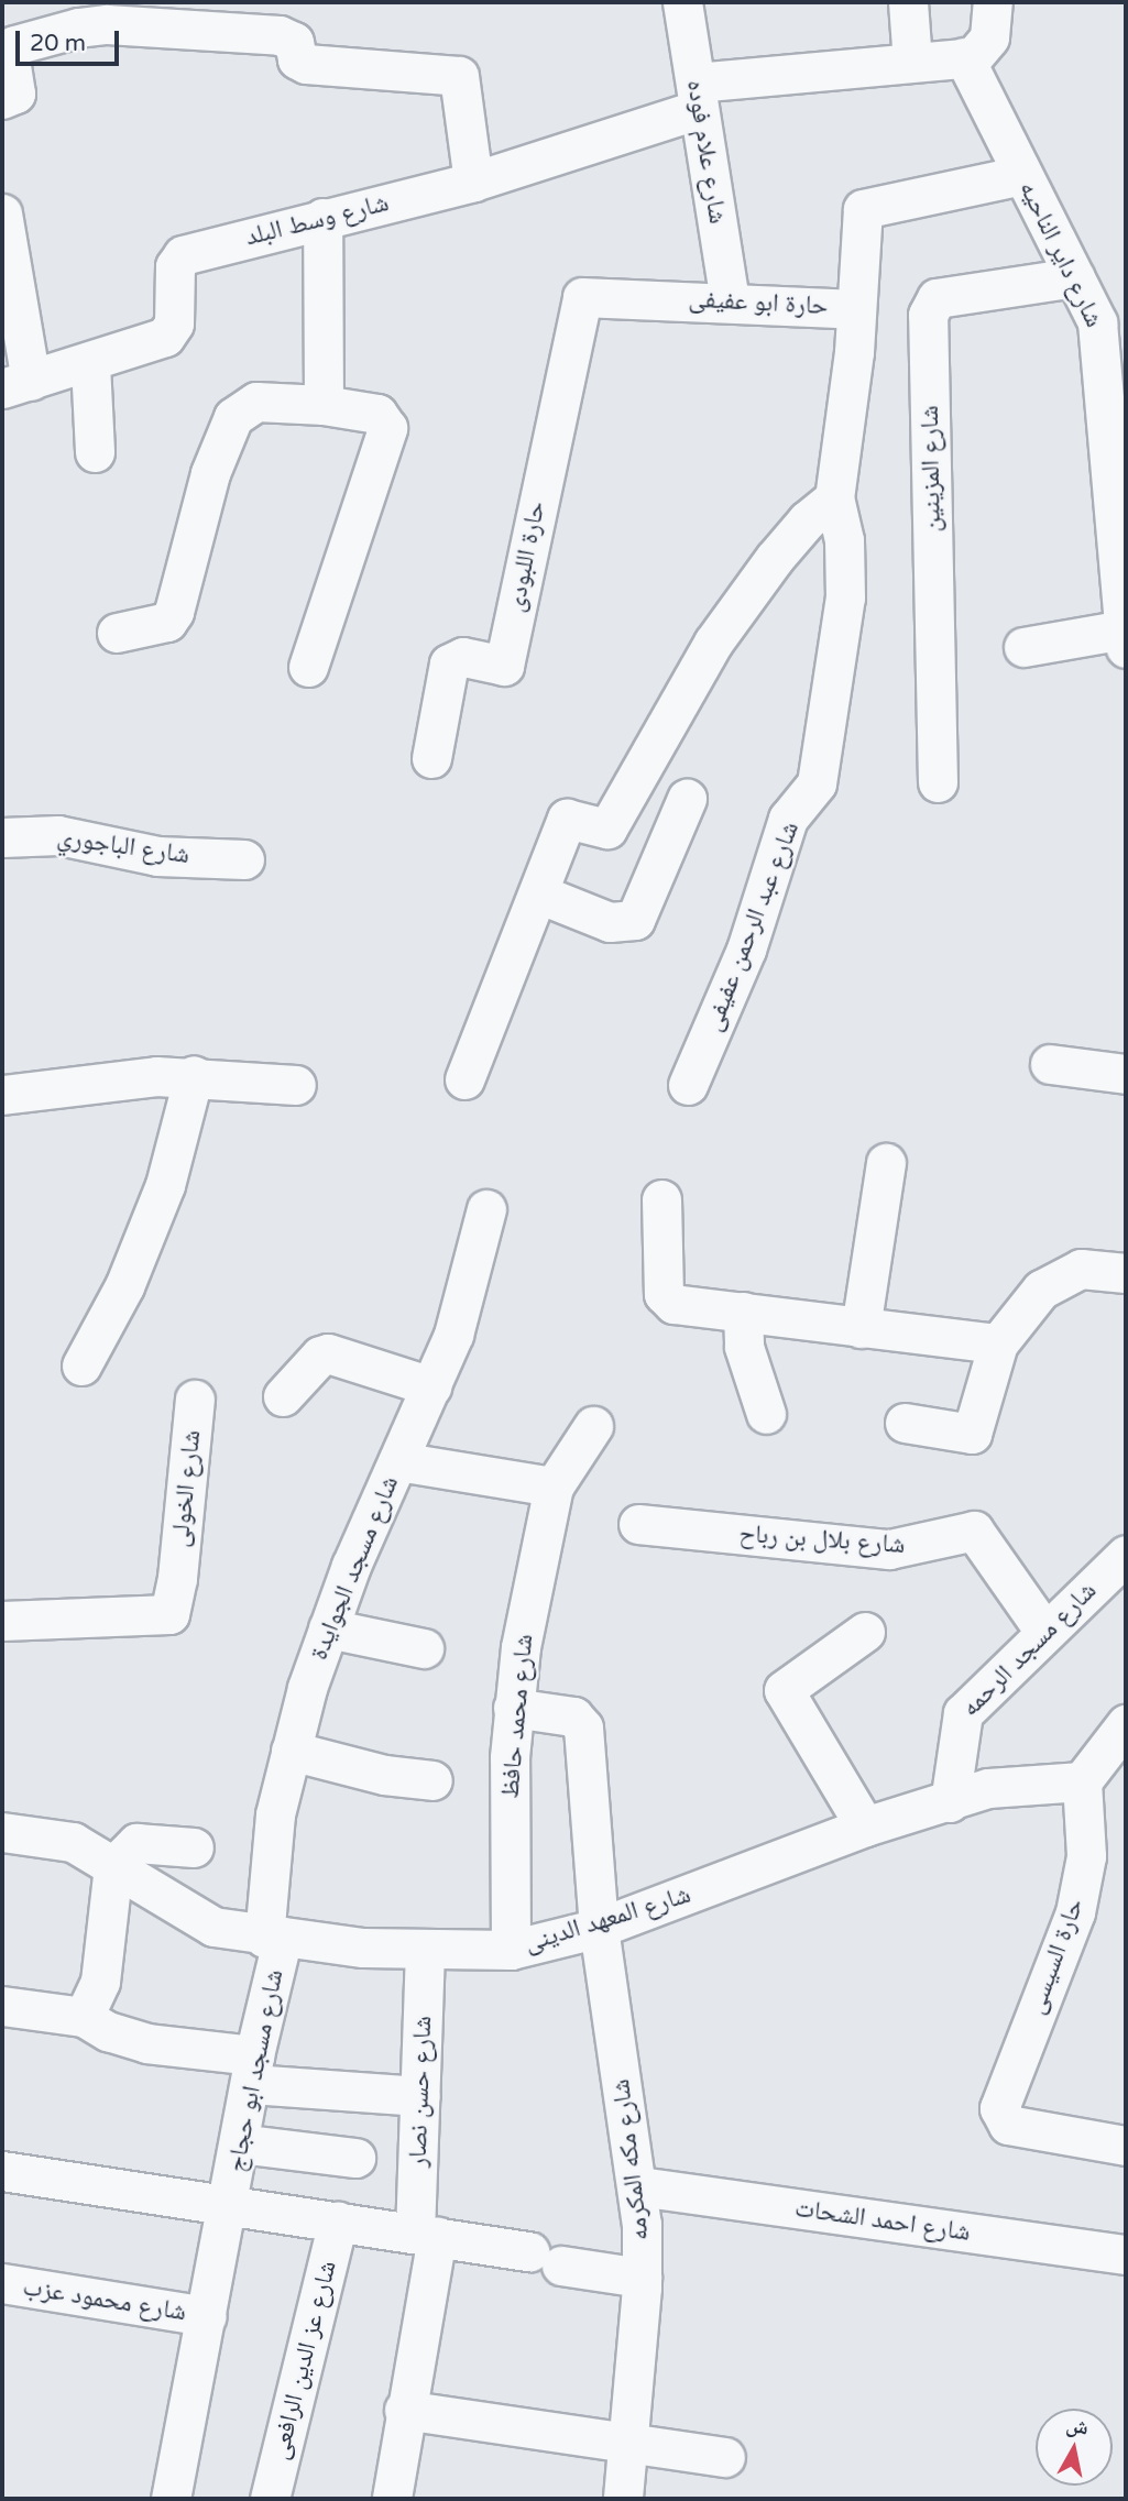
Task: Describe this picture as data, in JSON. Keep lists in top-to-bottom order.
{
  "streets": {
    "street": [
      "شارع علام فوده",
      "شارع وسط البلد",
      "شارع داير الناحيه",
      "حارة ابو عفيفى",
      "شارع المزينين",
      "حارة اللبودى",
      "شارع الباجوري",
      "شارع عبد الرحمن عفيفى",
      "شارع الخولى",
      "شارع بلال بن رباح",
      "شارع مسجد الجوايدة",
      "شارع مسجد الرحمه",
      "شارع محمد حافظ",
      "شارع المعهد الدينى",
      "حارة السيسى",
      "شارع مسجد ابو حجاج",
      "شارع حسن نصار",
      "شارع مكه المكرمه",
      "شارع احمد الشحات",
      "شارع محمود عزب",
      "شارع عز الدين الرافعى"
    ]
  },
  "crossings": [
    ["شارع علام فوده", "شارع وسط البلد"],
    ["شارع علام فوده", "حارة ابو عفيفى"],
    ["شارع وسط البلد", "شارع داير الناحيه"],
    ["شارع داير الناحيه", "حارة ابو عفيفى"],
    ["شارع داير الناحيه", "شارع المزينين"],
    ["حارة ابو عفيفى", "حارة اللبودى"],
    ["حارة ابو عفيفى", "شارع عبد الرحمن عفيفى"],
    ["شارع بلال بن رباح", "شارع مسجد الرحمه"],
    ["شارع مسجد الجوايدة", "شارع المعهد الدينى"],
    ["شارع مسجد الجوايدة", "شارع مسجد ابو حجاج"],
    ["شارع مسجد الرحمه", "شارع المعهد الدينى"],
    ["شارع محمد حافظ", "شارع المعهد الدينى"],
    ["شارع محمد حافظ", "شارع مكه المكرمه"],
    ["شارع المعهد الدينى", "حارة السيسى"],
    ["شارع المعهد الدينى", "شارع مسجد ابو حجاج"],
    ["شارع المعهد الدينى", "شارع حسن نصار"],
    ["شارع المعهد الدينى", "شارع مكه المكرمه"],
    ["شارع مكه المكرمه", "شارع احمد الشحات"]
  ],
  "scale_bar": "20 m",
  "north": "top"
}
